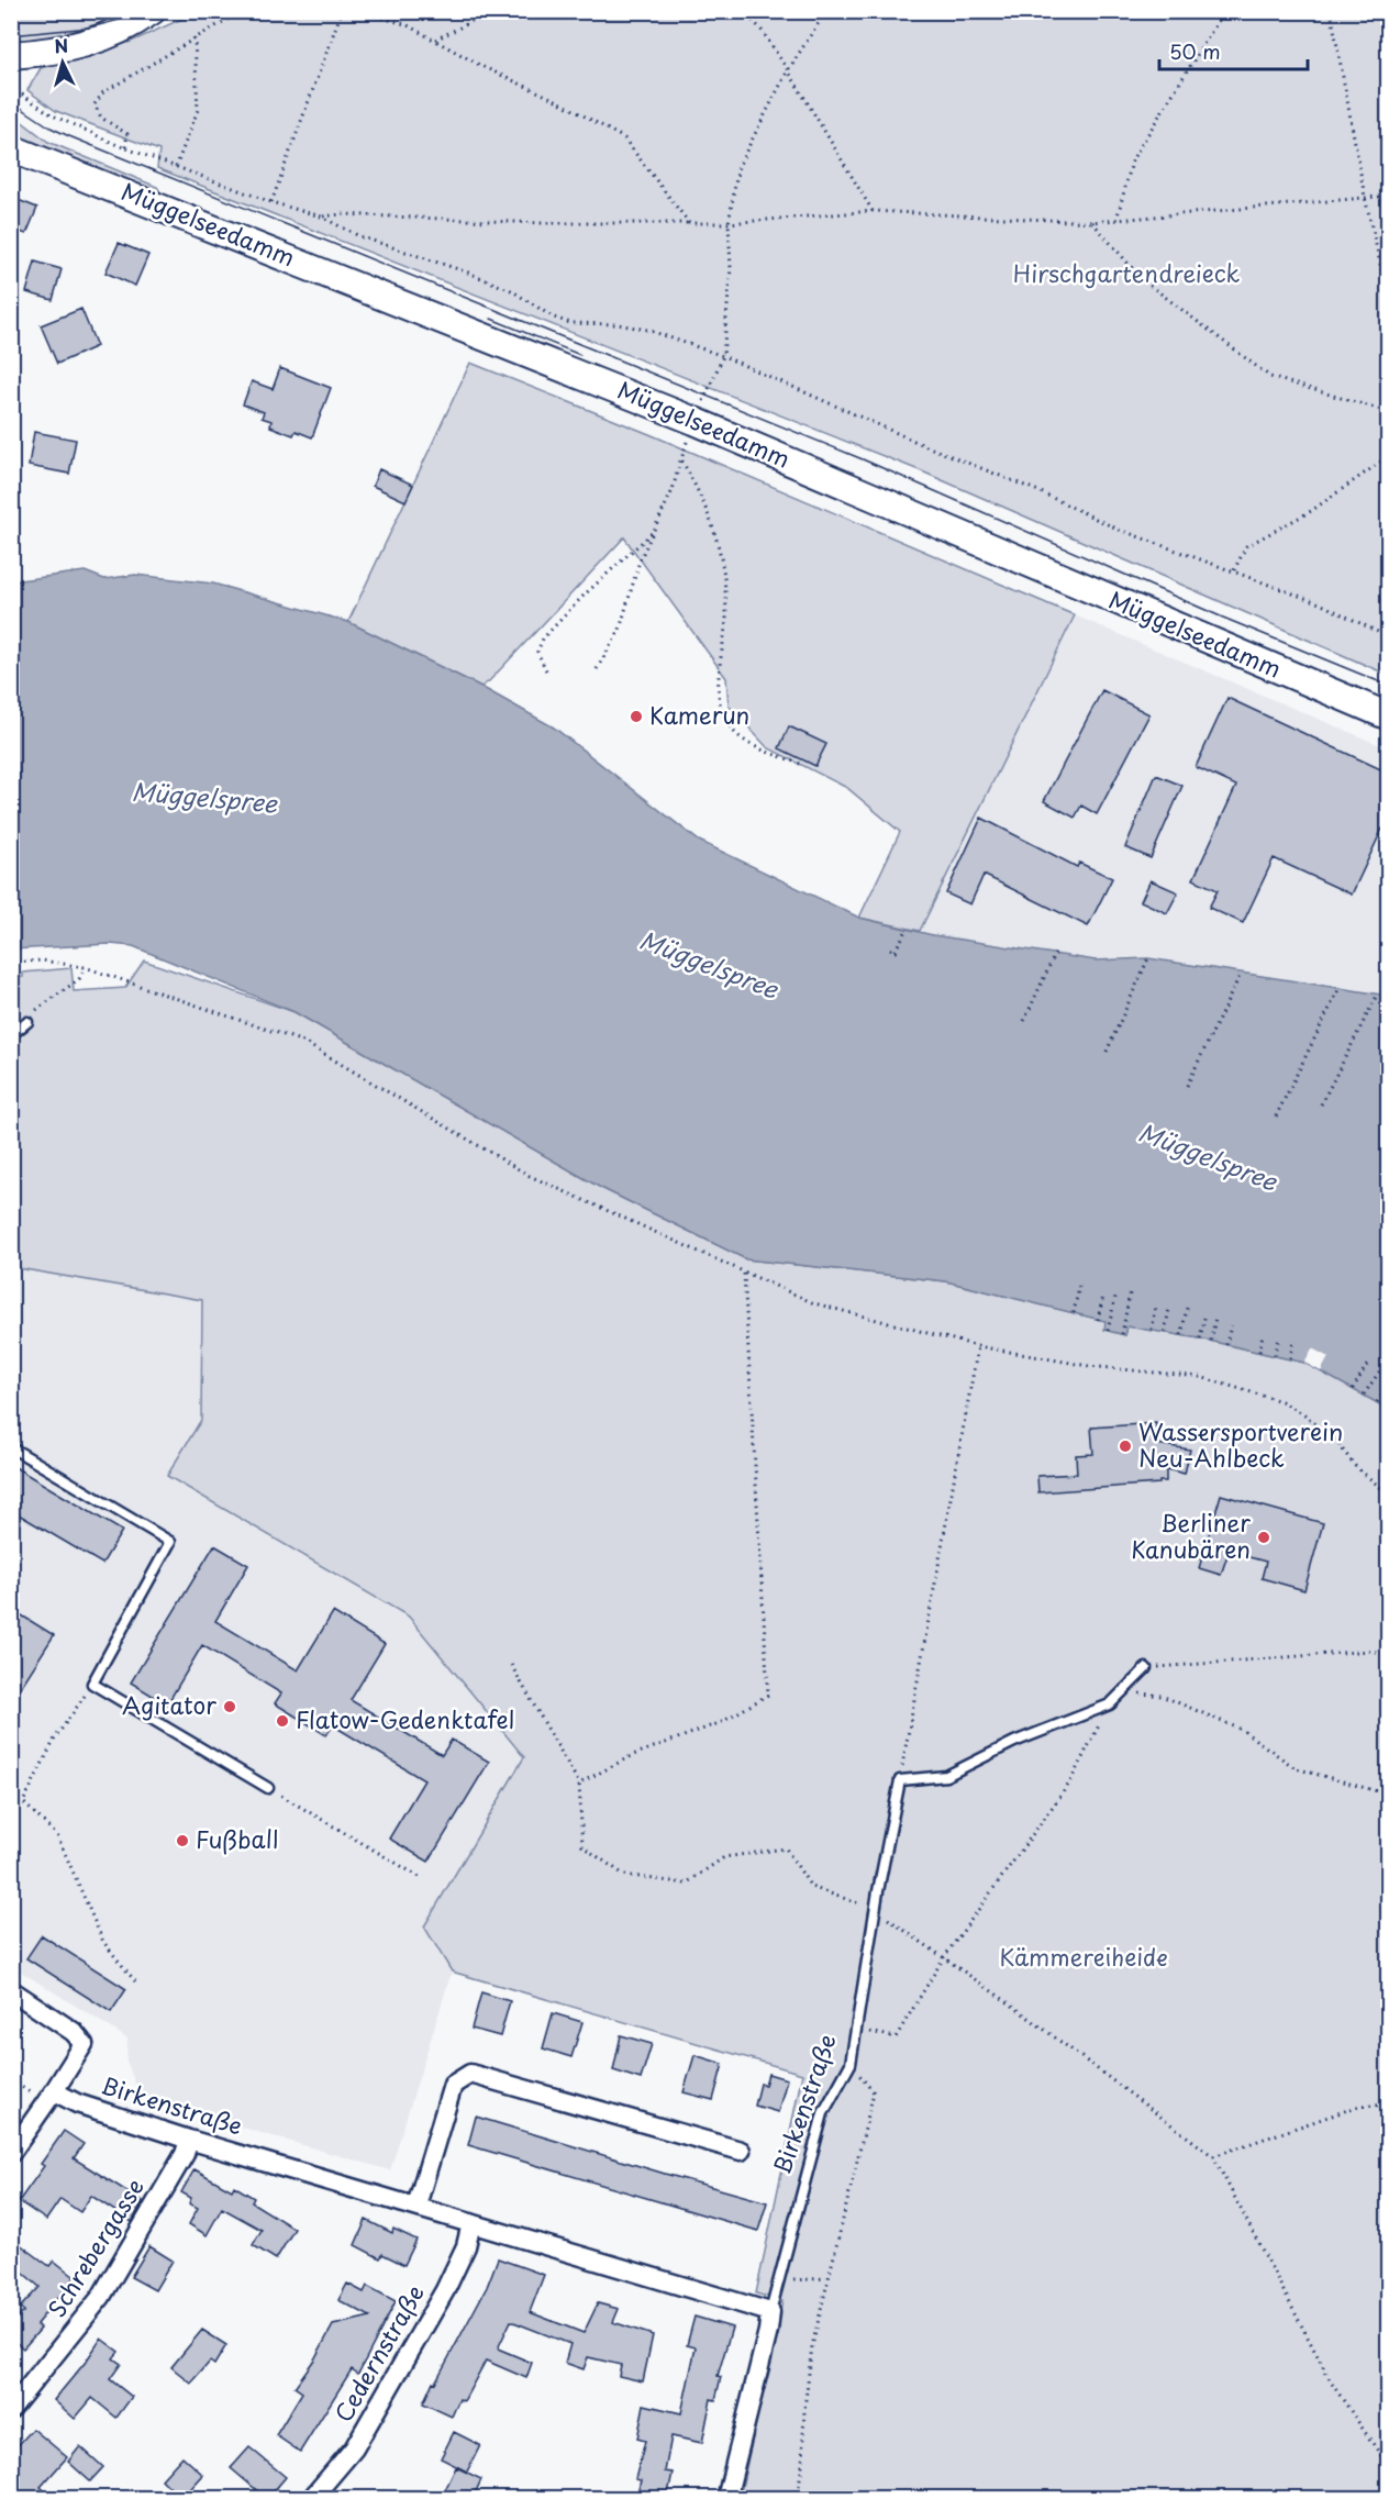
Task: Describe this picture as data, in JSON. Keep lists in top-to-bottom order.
{
  "streets": {
    "main road": ["Müggelseedamm"],
    "street": ["Birkenstraße", "Schrebergasse", "Cedernstraße"]
  },
  "crossings": [
    ["Birkenstraße", "Schrebergasse"],
    ["Birkenstraße", "Cedernstraße"]
  ],
  "water": ["Müggelspree"],
  "parks": ["Hirschgartendreieck", "Kämmereiheide"],
  "places": [
    "Kamerun",
    "Wassersportverein Neu-Ahlbeck",
    "Berliner Kanubären",
    "Agitator",
    "Flatow-Gedenktafel",
    "Fußball"
  ],
  "scale_bar": "50 m",
  "north": "top"
}
